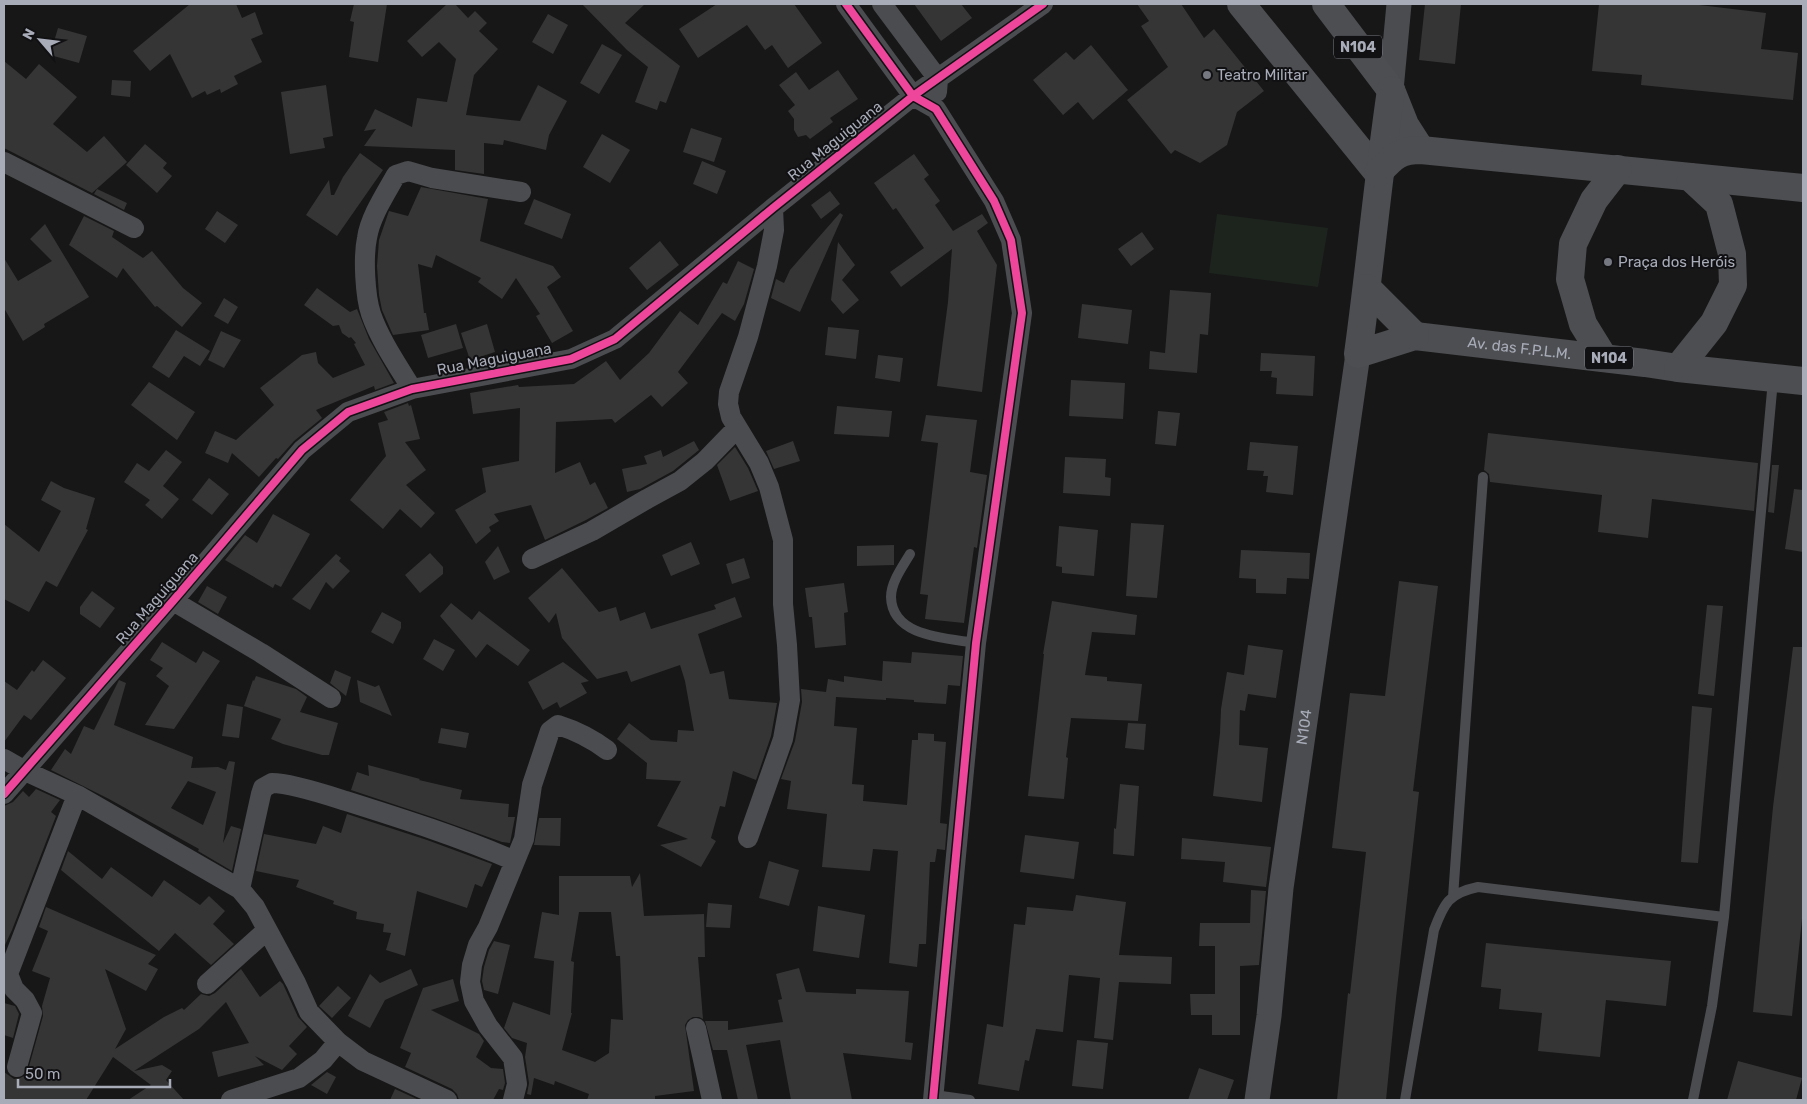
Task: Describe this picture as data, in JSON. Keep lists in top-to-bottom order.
{
  "streets": {
    "main road": ["N104", "Av. das F.P.L.M."],
    "street": ["Rua Maguiguana"]
  },
  "crossings": [
    ["N104", "Av. das F.P.L.M."]
  ],
  "places": ["Teatro Militar", "Praça dos Heróis"],
  "scale_bar": "50 m",
  "north": "top left"
}
